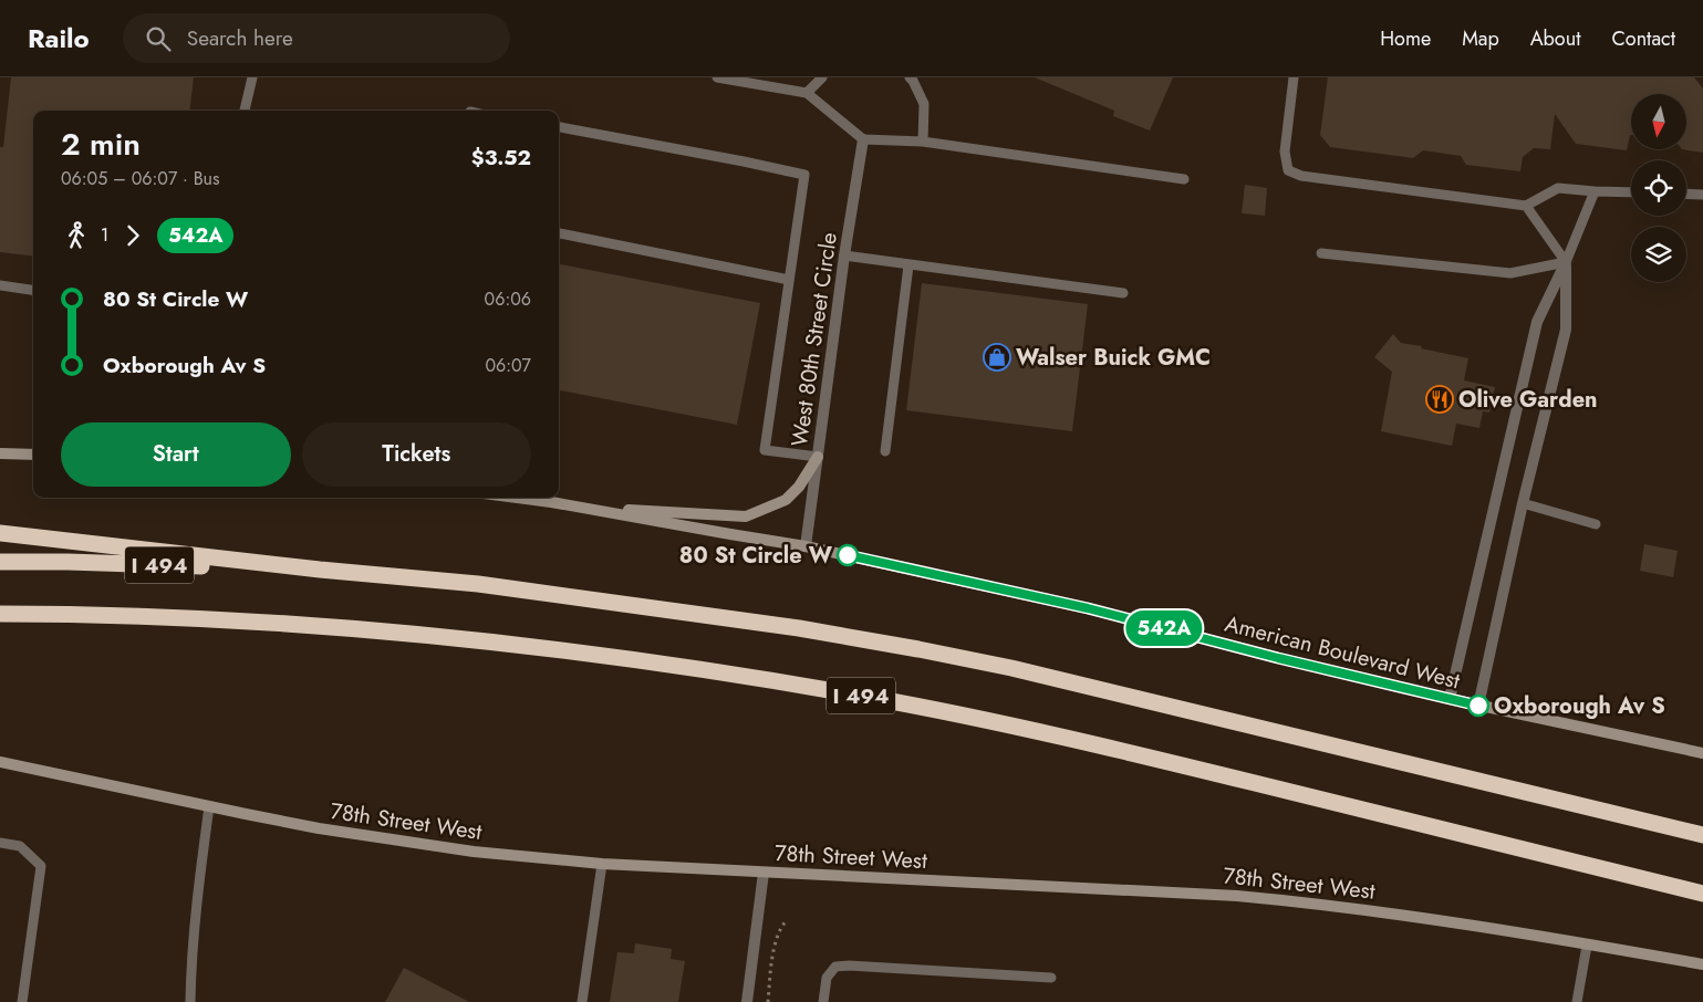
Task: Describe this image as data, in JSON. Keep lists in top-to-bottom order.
{
  "streets": {
    "highway": ["I 494"],
    "street": ["West 80th Street Circle", "American Boulevard West", "78th Street West"]
  },
  "crossings": [
    ["West 80th Street Circle", "American Boulevard West"]
  ],
  "places": {
    "shop": ["Walser Buick GMC"],
    "restaurant": ["Olive Garden"],
    "other": ["80 St Circle W", "Oxborough Av S"]
  },
  "lines": ["bus line 542A"],
  "north": "bottom",
  "page": {
    "header": "Railo",
    "search": "Search here",
    "nav": [
      "Home",
      "Map",
      "About",
      "Contact"
    ],
    "on_map": "542A",
    "heading": ["2 min", "06:05 – 06:07 · Bus", "$3.52"],
    "legs": ["1", "542A"],
    "list": [
      {
        "name": "80 St Circle W",
        "value": "06:06"
      },
      {
        "name": "Oxborough Av S",
        "value": "06:07"
      }
    ],
    "buttons": ["Start", "Tickets"]
  }
}
